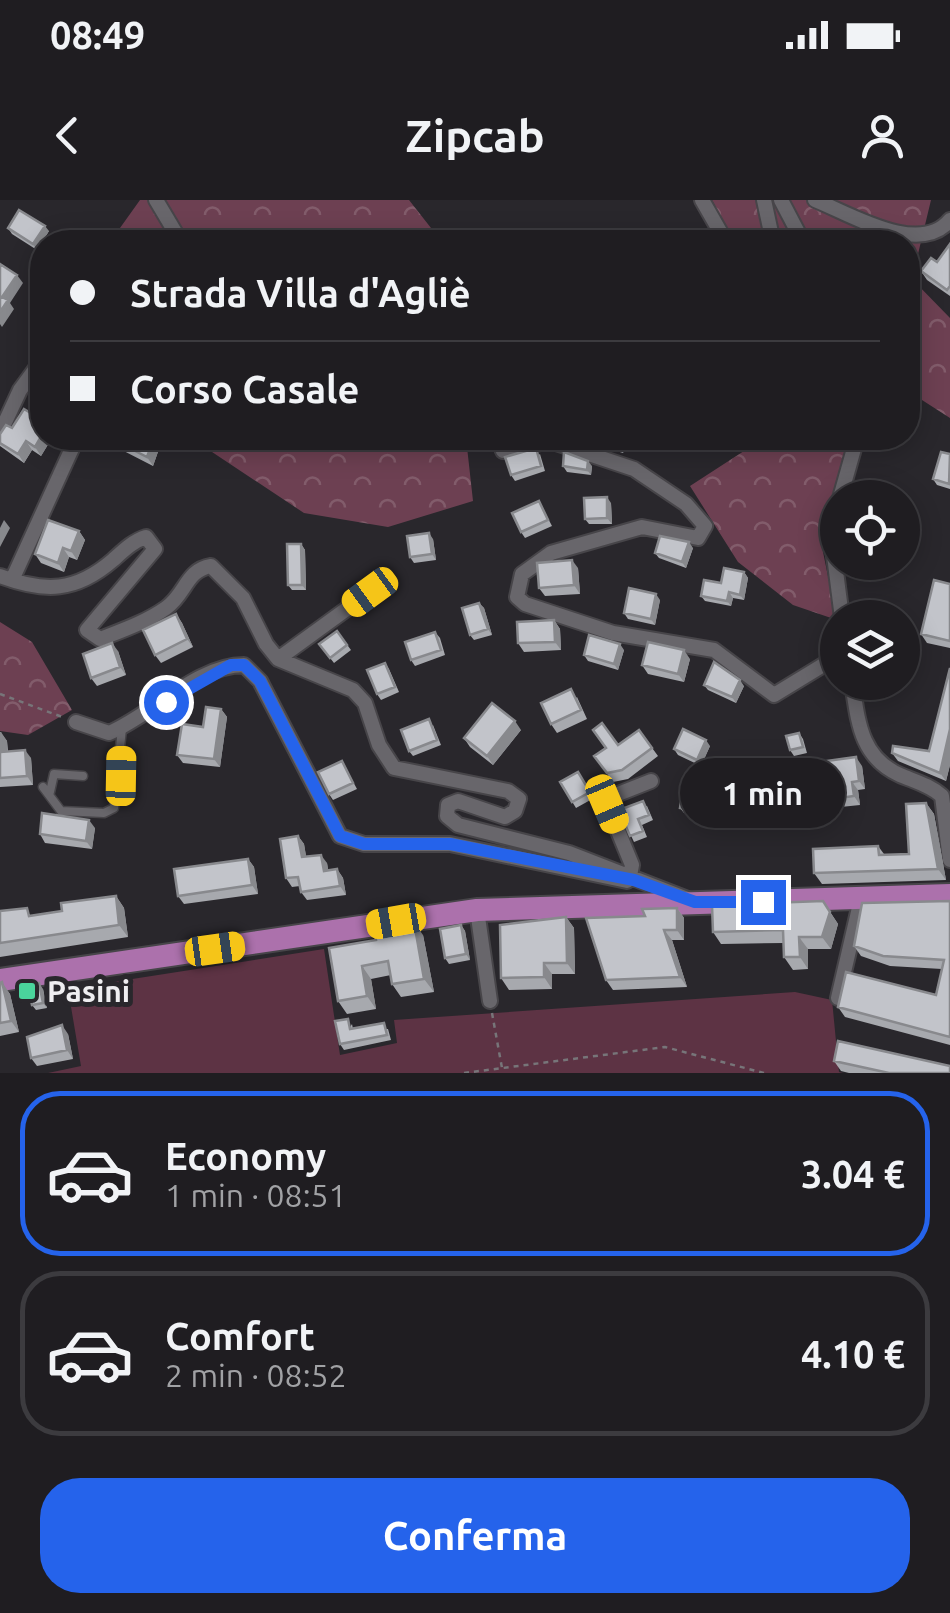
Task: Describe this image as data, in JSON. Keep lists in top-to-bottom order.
{
  "places": {
    "transit": ["Pasini"]
  },
  "page": {
    "status": "08:49",
    "header": "Zipcab",
    "banner": ["Strada Villa d'Agliè", "Corso Casale"],
    "bubble": "1 min",
    "list": [
      {
        "name": "Economy",
        "note": "1 min · 08:51",
        "value": "3.04 €"
      },
      {
        "name": "Comfort",
        "note": "2 min · 08:52",
        "value": "4.10 €"
      }
    ],
    "buttons": "Conferma"
  }
}
